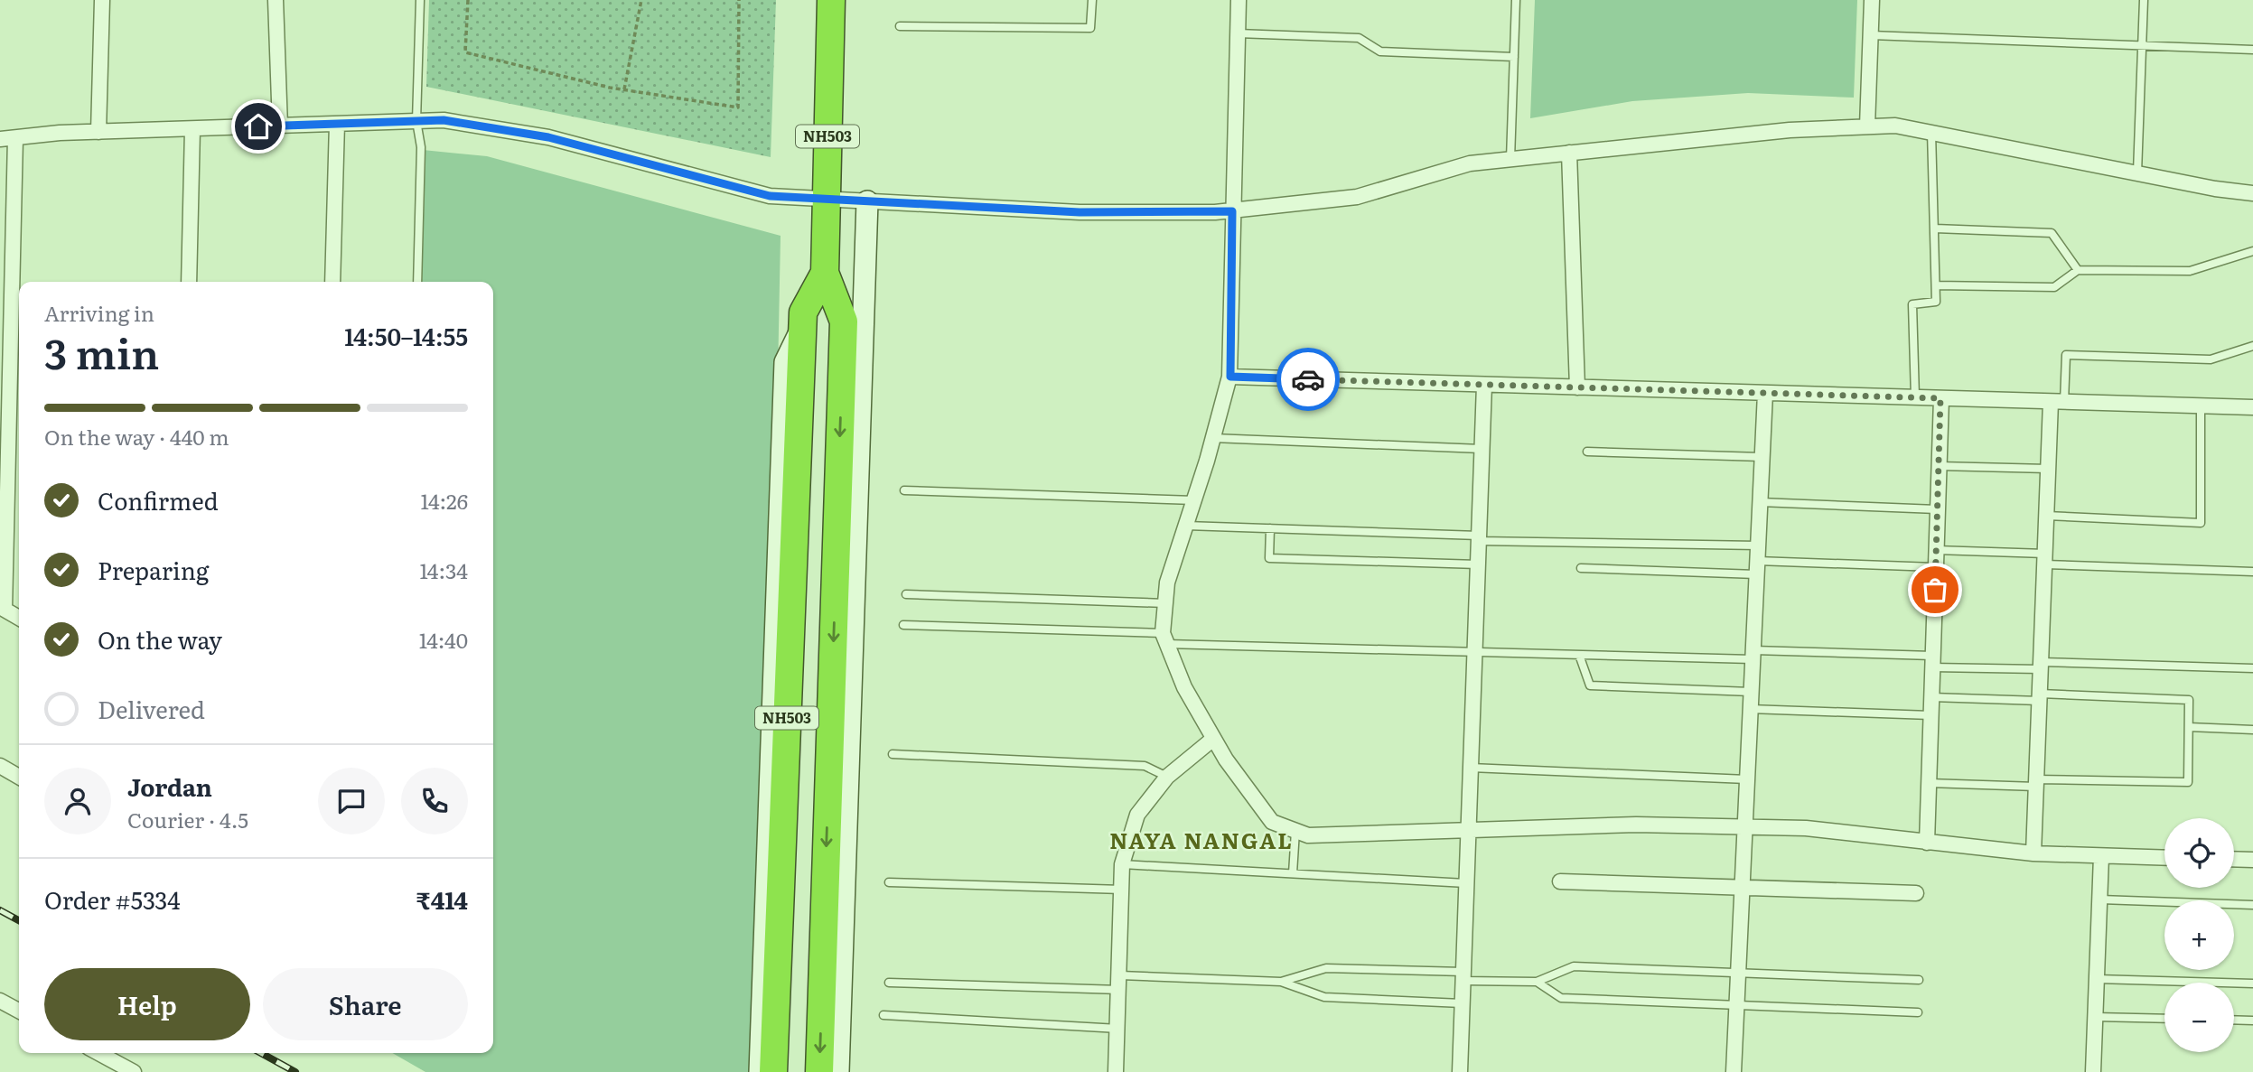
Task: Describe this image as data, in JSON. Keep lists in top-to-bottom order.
{
  "streets": {
    "highway": ["NH503"]
  },
  "districts": ["NAYA NANGAL"],
  "page": {
    "heading": ["3 min", "Arriving in", "14:50–14:55"],
    "panel": [
      "Jordan",
      "Courier · 4.5",
      "Order #5334",
      "₹414"
    ],
    "bar": "On the way · 440 m",
    "list": [
      ["Confirmed", "14:26"],
      ["Preparing", "14:34"],
      ["On the way", "14:40"],
      "Delivered"
    ],
    "map_buttons": ["+", "−"],
    "buttons": ["Help", "Share"]
  }
}
